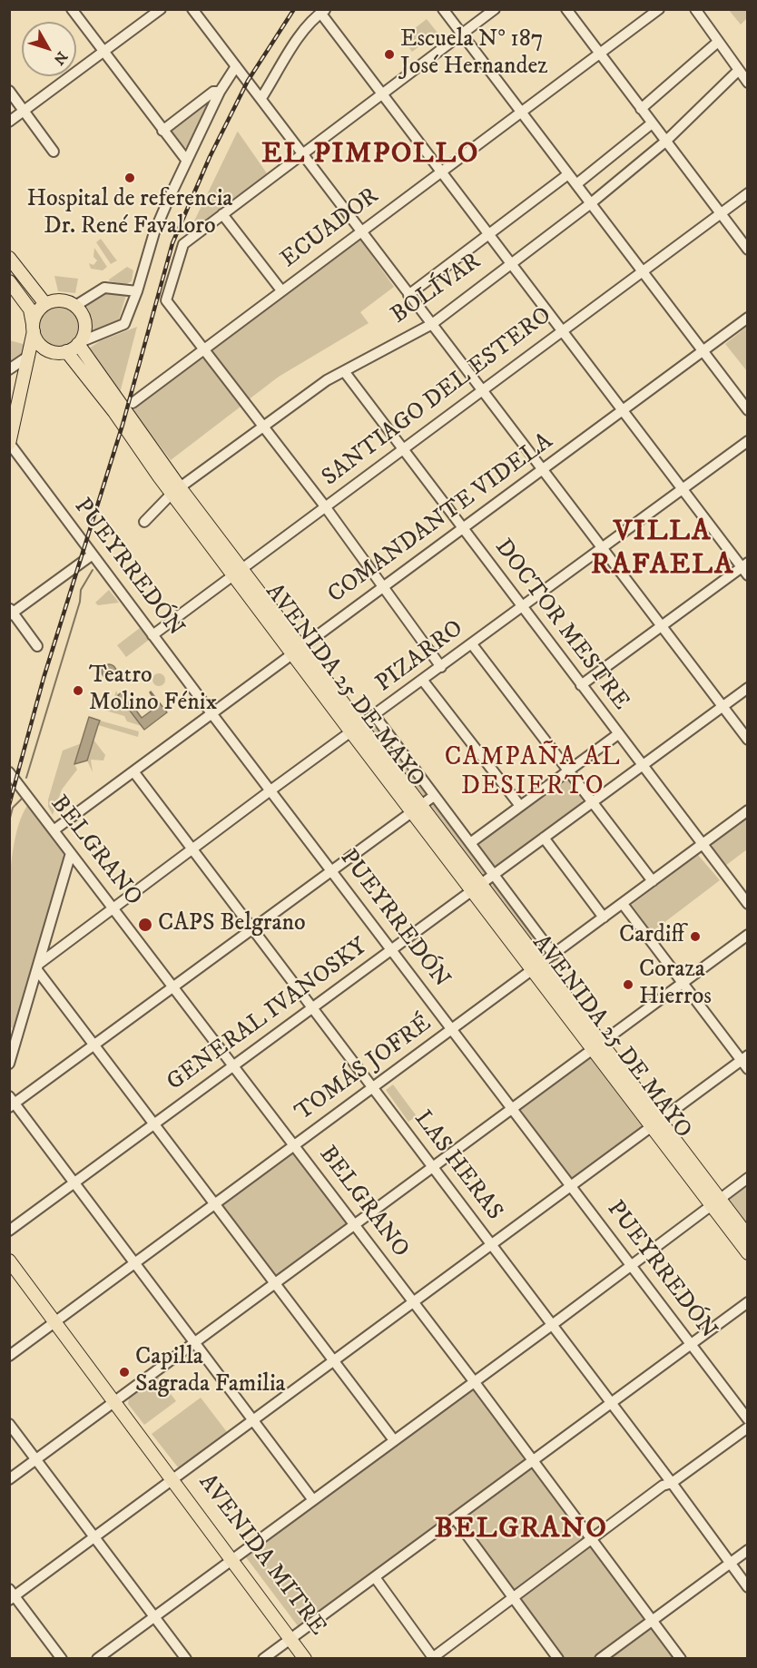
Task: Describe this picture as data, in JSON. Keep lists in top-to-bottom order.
{
  "streets": {
    "main road": ["AVENIDA 25 DE MAYO", "AVENIDA MITRE"],
    "street": [
      "ECUADOR",
      "BOLÍVAR",
      "SANTIAGO DEL ESTERO",
      "COMANDANTE VIDELA",
      "PUEYRREDÓN",
      "DOCTOR MESTRE",
      "PIZARRO",
      "BELGRANO",
      "GENERAL IVANOSKY",
      "TOMÁS JOFRÉ",
      "LAS HERAS"
    ]
  },
  "crossings": [
    ["BOLÍVAR", "DOCTOR MESTRE"],
    ["BOLÍVAR", "AVENIDA 25 DE MAYO"],
    ["SANTIAGO DEL ESTERO", "PUEYRREDÓN"],
    ["SANTIAGO DEL ESTERO", "DOCTOR MESTRE"],
    ["SANTIAGO DEL ESTERO", "AVENIDA 25 DE MAYO"],
    ["COMANDANTE VIDELA", "PUEYRREDÓN"],
    ["COMANDANTE VIDELA", "DOCTOR MESTRE"],
    ["COMANDANTE VIDELA", "AVENIDA 25 DE MAYO"],
    ["COMANDANTE VIDELA", "BELGRANO"],
    ["COMANDANTE VIDELA", "LAS HERAS"],
    ["PUEYRREDÓN", "PIZARRO"],
    ["PUEYRREDÓN", "GENERAL IVANOSKY"],
    ["PUEYRREDÓN", "TOMÁS JOFRÉ"],
    ["DOCTOR MESTRE", "PIZARRO"],
    ["DOCTOR MESTRE", "GENERAL IVANOSKY"],
    ["DOCTOR MESTRE", "TOMÁS JOFRÉ"],
    ["PIZARRO", "AVENIDA 25 DE MAYO"],
    ["PIZARRO", "BELGRANO"],
    ["PIZARRO", "LAS HERAS"],
    ["AVENIDA 25 DE MAYO", "GENERAL IVANOSKY"],
    ["AVENIDA 25 DE MAYO", "TOMÁS JOFRÉ"],
    ["BELGRANO", "GENERAL IVANOSKY"],
    ["BELGRANO", "TOMÁS JOFRÉ"],
    ["GENERAL IVANOSKY", "LAS HERAS"],
    ["TOMÁS JOFRÉ", "LAS HERAS"],
    ["TOMÁS JOFRÉ", "AVENIDA MITRE"]
  ],
  "districts": [
    "EL PIMPOLLO",
    "VILLA RAFAELA",
    "CAMPAÑA AL DESIERTO",
    "BELGRANO"
  ],
  "places": [
    "Escuela N° 187 José Hernandez",
    "Hospital de referencia Dr. René Favaloro",
    "Teatro Molino Fénix",
    "CAPS Belgrano",
    "Cardiff",
    "Coraza Hierros",
    "Capilla Sagrada Familia"
  ],
  "north": "bottom right"
}
